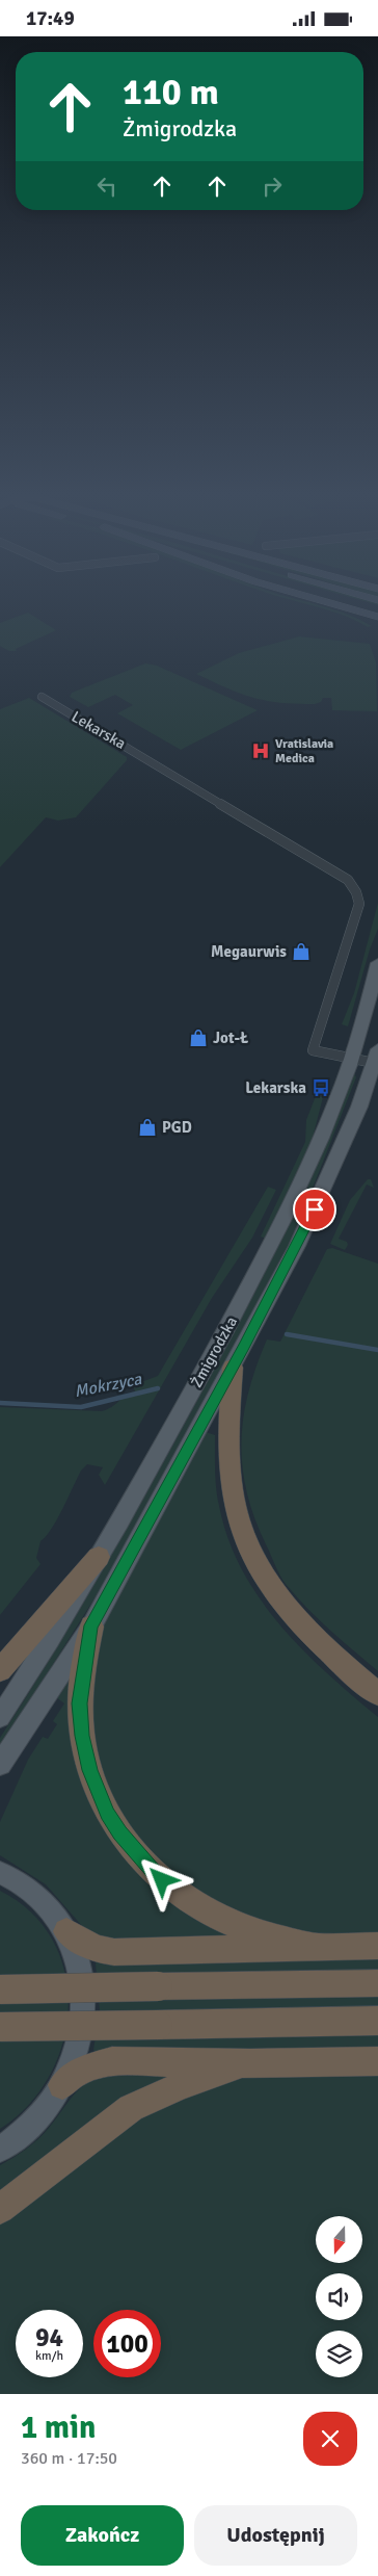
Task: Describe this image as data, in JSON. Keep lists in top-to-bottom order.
{
  "streets": {
    "main road": ["Żmigrodzka"],
    "street": ["Lekarska"]
  },
  "crossings": [
    ["Lekarska", "Żmigrodzka"]
  ],
  "water": ["Mokrzyca"],
  "places": {
    "hospital": ["Vratislavia Medica"],
    "shop": ["Megaurwis", "Jot-Ł", "PGD"],
    "bus stop": ["Lekarska"]
  },
  "north": "bottom",
  "page": {
    "status": "17:49",
    "turn": ["110 m", "Żmigrodzka"],
    "speed": "94 km/h",
    "limit": "100",
    "heading": ["1 min", "360 m · 17:50"],
    "buttons": ["Zakończ", "Udostępnij"]
  }
}
